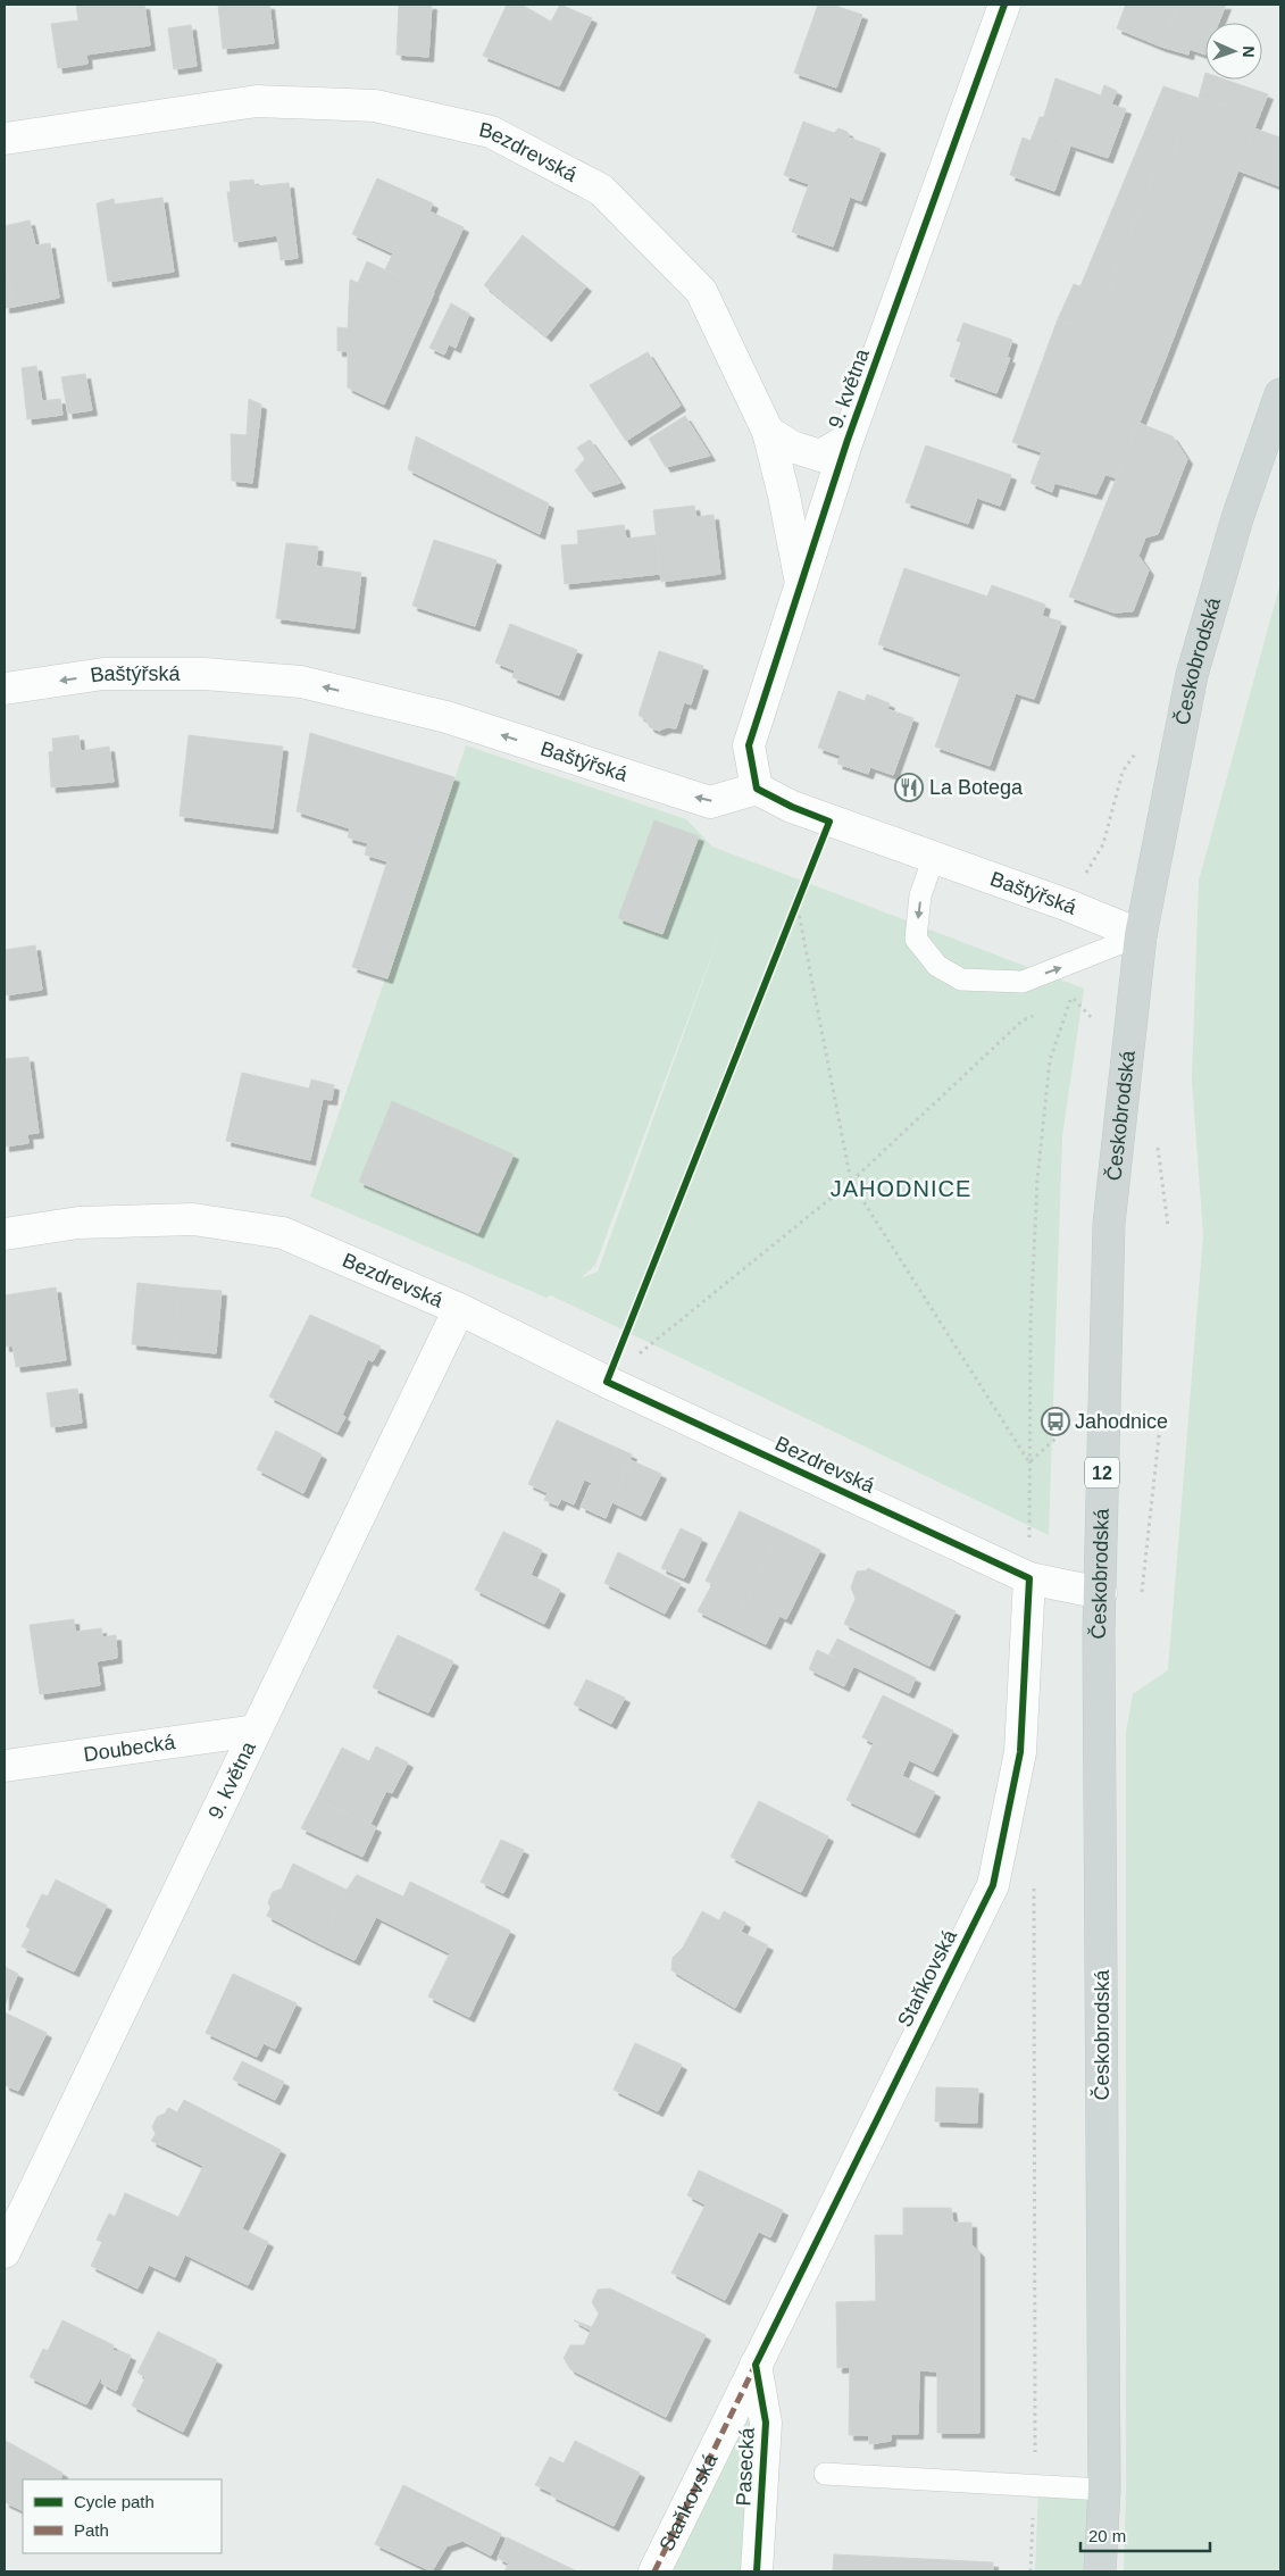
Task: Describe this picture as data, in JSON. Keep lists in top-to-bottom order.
{
  "streets": {
    "main road": ["Českobrodská", "12"],
    "street": [
      "Bezdrevská",
      "9. května",
      "Baštýřská",
      "Doubecká",
      "Staňkovská",
      "Pasecká"
    ]
  },
  "crossings": [
    ["Bezdrevská", "9. května"],
    ["Bezdrevská", "Českobrodská"],
    ["Bezdrevská", "Staňkovská"],
    ["9. května", "Baštýřská"],
    ["9. května", "Doubecká"],
    ["Českobrodská", "Baštýřská"],
    ["Staňkovská", "Pasecká"]
  ],
  "one_way": ["Baštýřská"],
  "districts": ["JAHODNICE"],
  "places": {
    "restaurant": ["La Botega"],
    "bus stop": ["Jahodnice"]
  },
  "legend": ["Cycle path", "Path"],
  "scale_bar": "20 m",
  "north": "right"
}
